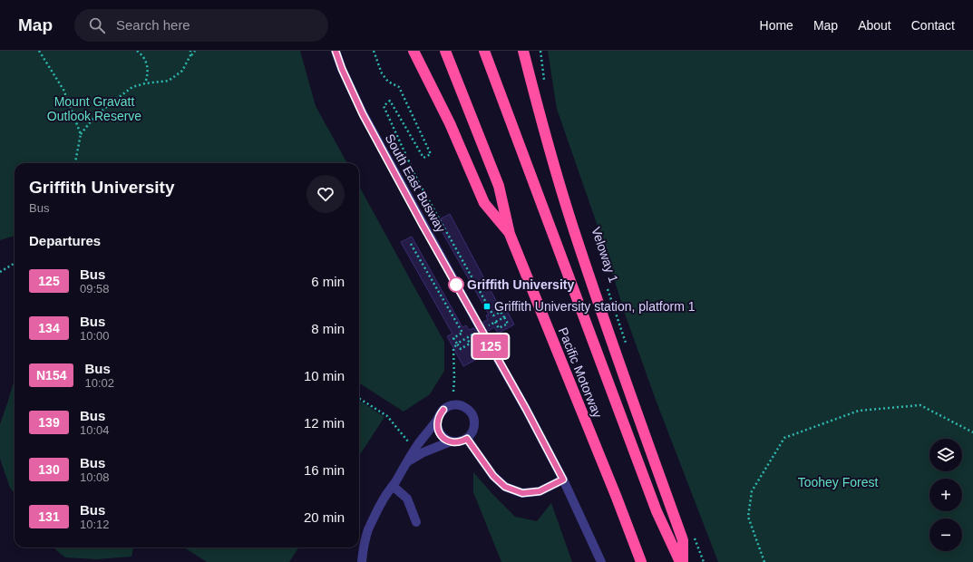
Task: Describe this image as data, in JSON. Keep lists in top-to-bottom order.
{
  "streets": {
    "highway": ["Pacific Motorway"],
    "lane": ["South East Busway"],
    "path": ["Veloway 1"]
  },
  "parks": ["Mount Gravatt Outlook Reserve", "Toohey Forest"],
  "places": {
    "other": ["Griffith University"],
    "transit": ["Griffith University station, platform 1"]
  },
  "lines": ["bus line 125"],
  "page": {
    "header": "Map",
    "search": "Search here",
    "nav": [
      "Home",
      "Map",
      "About",
      "Contact"
    ],
    "on_map": "125",
    "heading": [
      ["Griffith University", "Bus"],
      "Departures"
    ],
    "list": [
      {
        "mark": "125",
        "name": "Bus",
        "note": "09:58",
        "value": "6 min"
      },
      {
        "mark": "134",
        "name": "Bus",
        "note": "10:00",
        "value": "8 min"
      },
      {
        "mark": "N154",
        "name": "Bus",
        "note": "10:02",
        "value": "10 min"
      },
      {
        "mark": "139",
        "name": "Bus",
        "note": "10:04",
        "value": "12 min"
      },
      {
        "mark": "130",
        "name": "Bus",
        "note": "10:08",
        "value": "16 min"
      },
      {
        "mark": "131",
        "name": "Bus",
        "note": "10:12",
        "value": "20 min"
      }
    ],
    "map_buttons": ["+", "−"]
  }
}
